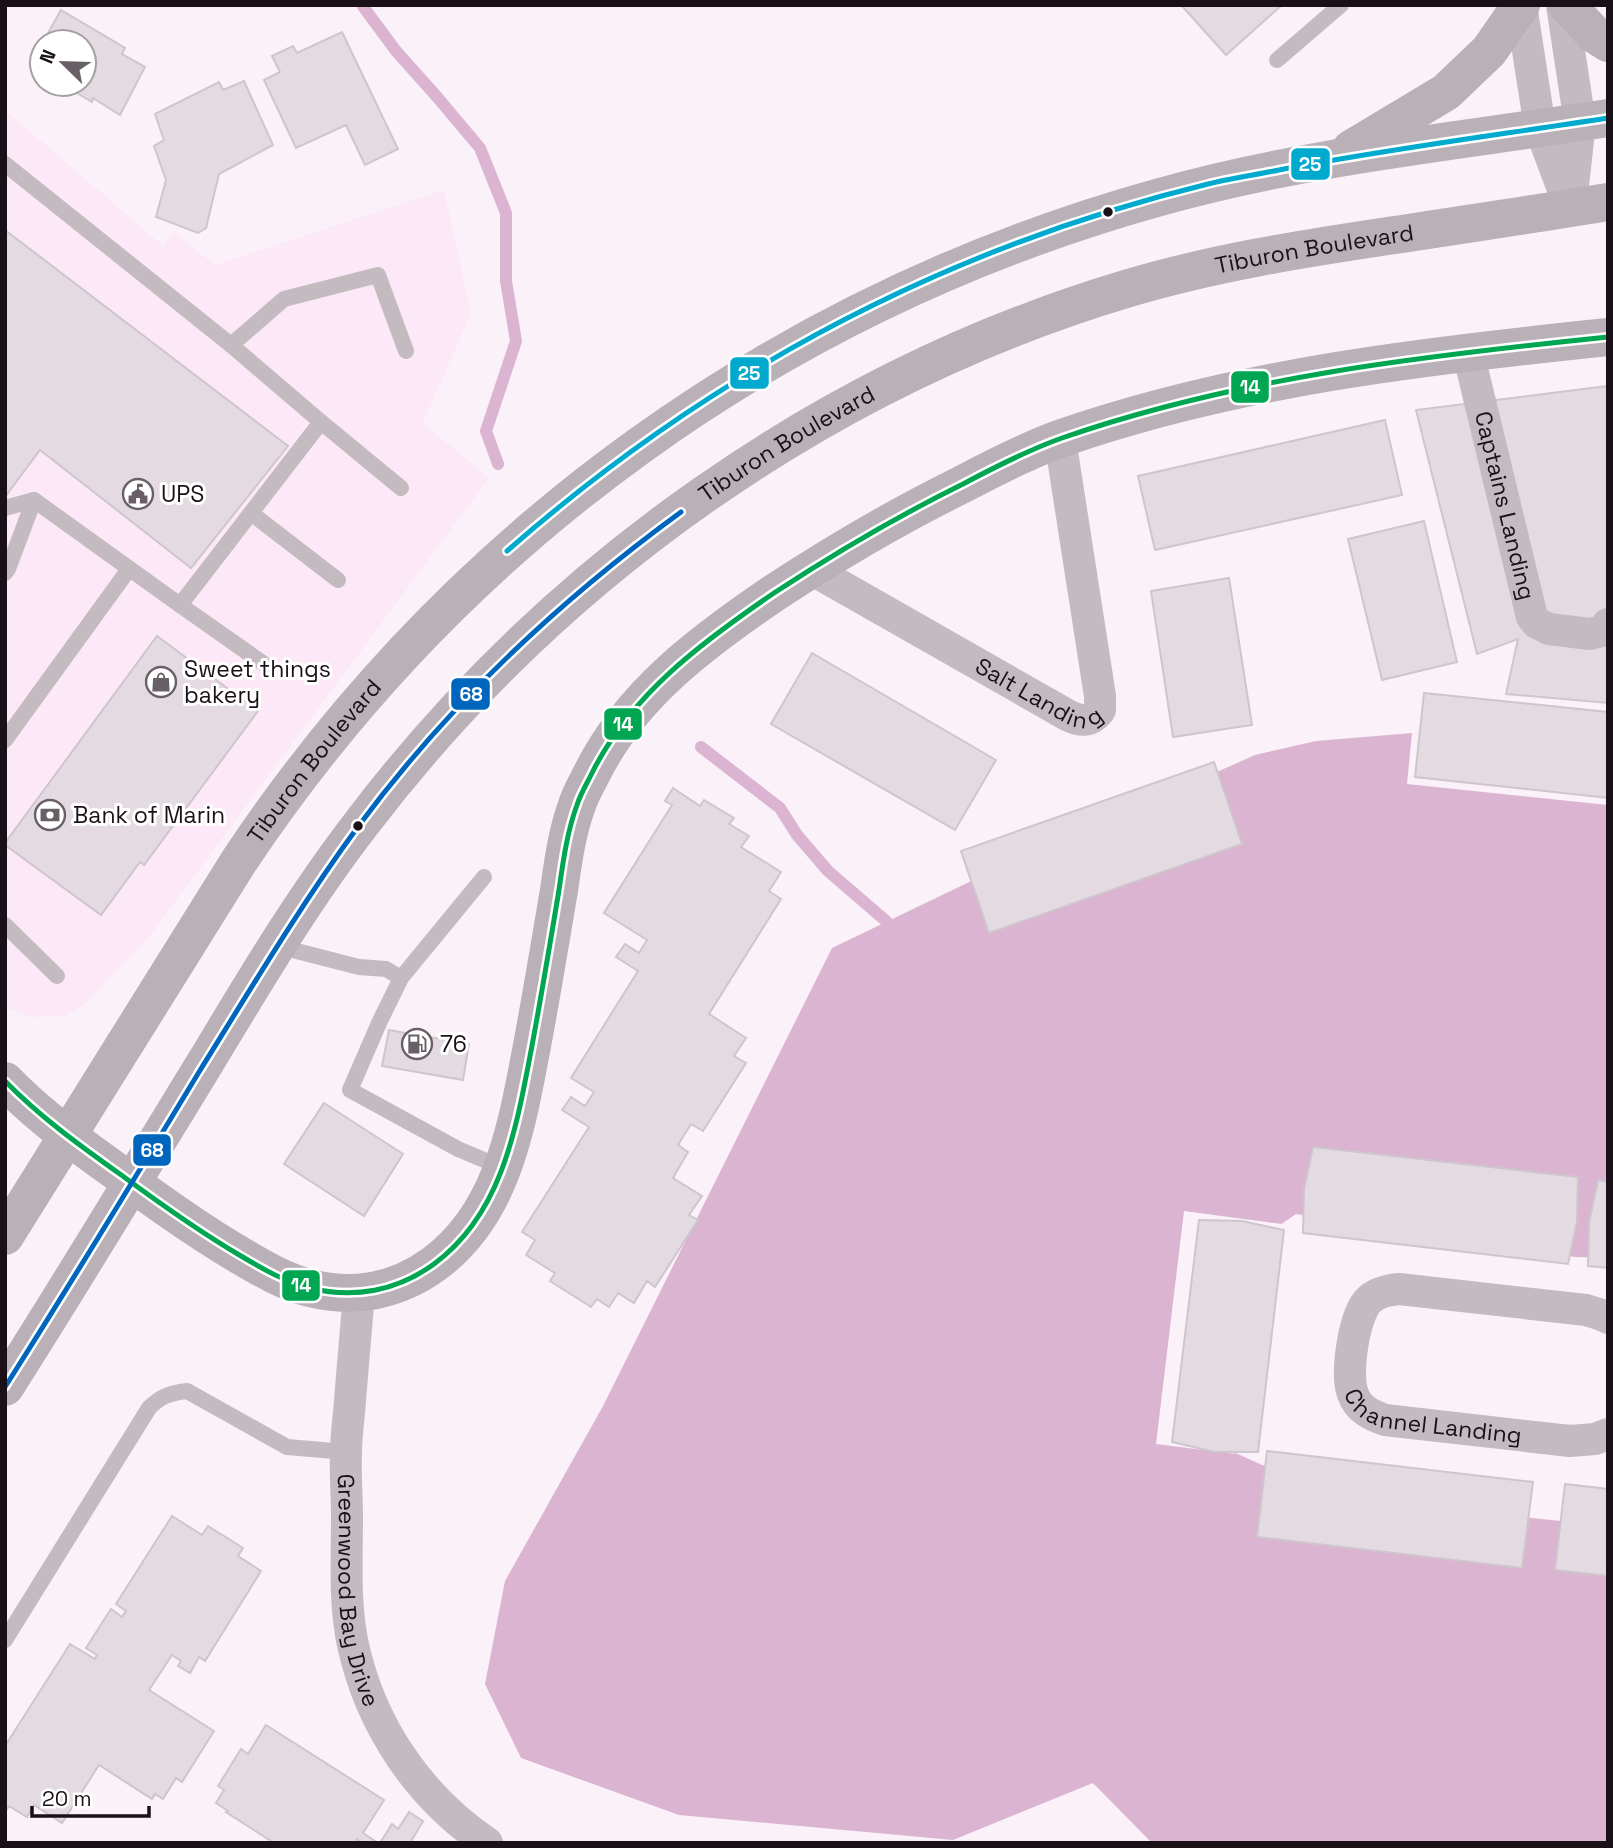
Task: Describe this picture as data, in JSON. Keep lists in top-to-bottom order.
{
  "streets": {
    "main road": ["Tiburon Boulevard"],
    "street": [
      "Captains Landing",
      "Salt Landing",
      "Channel Landing",
      "Greenwood Bay Drive"
    ]
  },
  "places": {
    "public building": ["UPS"],
    "shop": ["Sweet things bakery"],
    "bank": ["Bank of Marin"],
    "fuel station": ["76"]
  },
  "lines": ["transit line 25", "transit line 14", "transit line 68"],
  "scale_bar": "20 m",
  "north": "top left"
}
